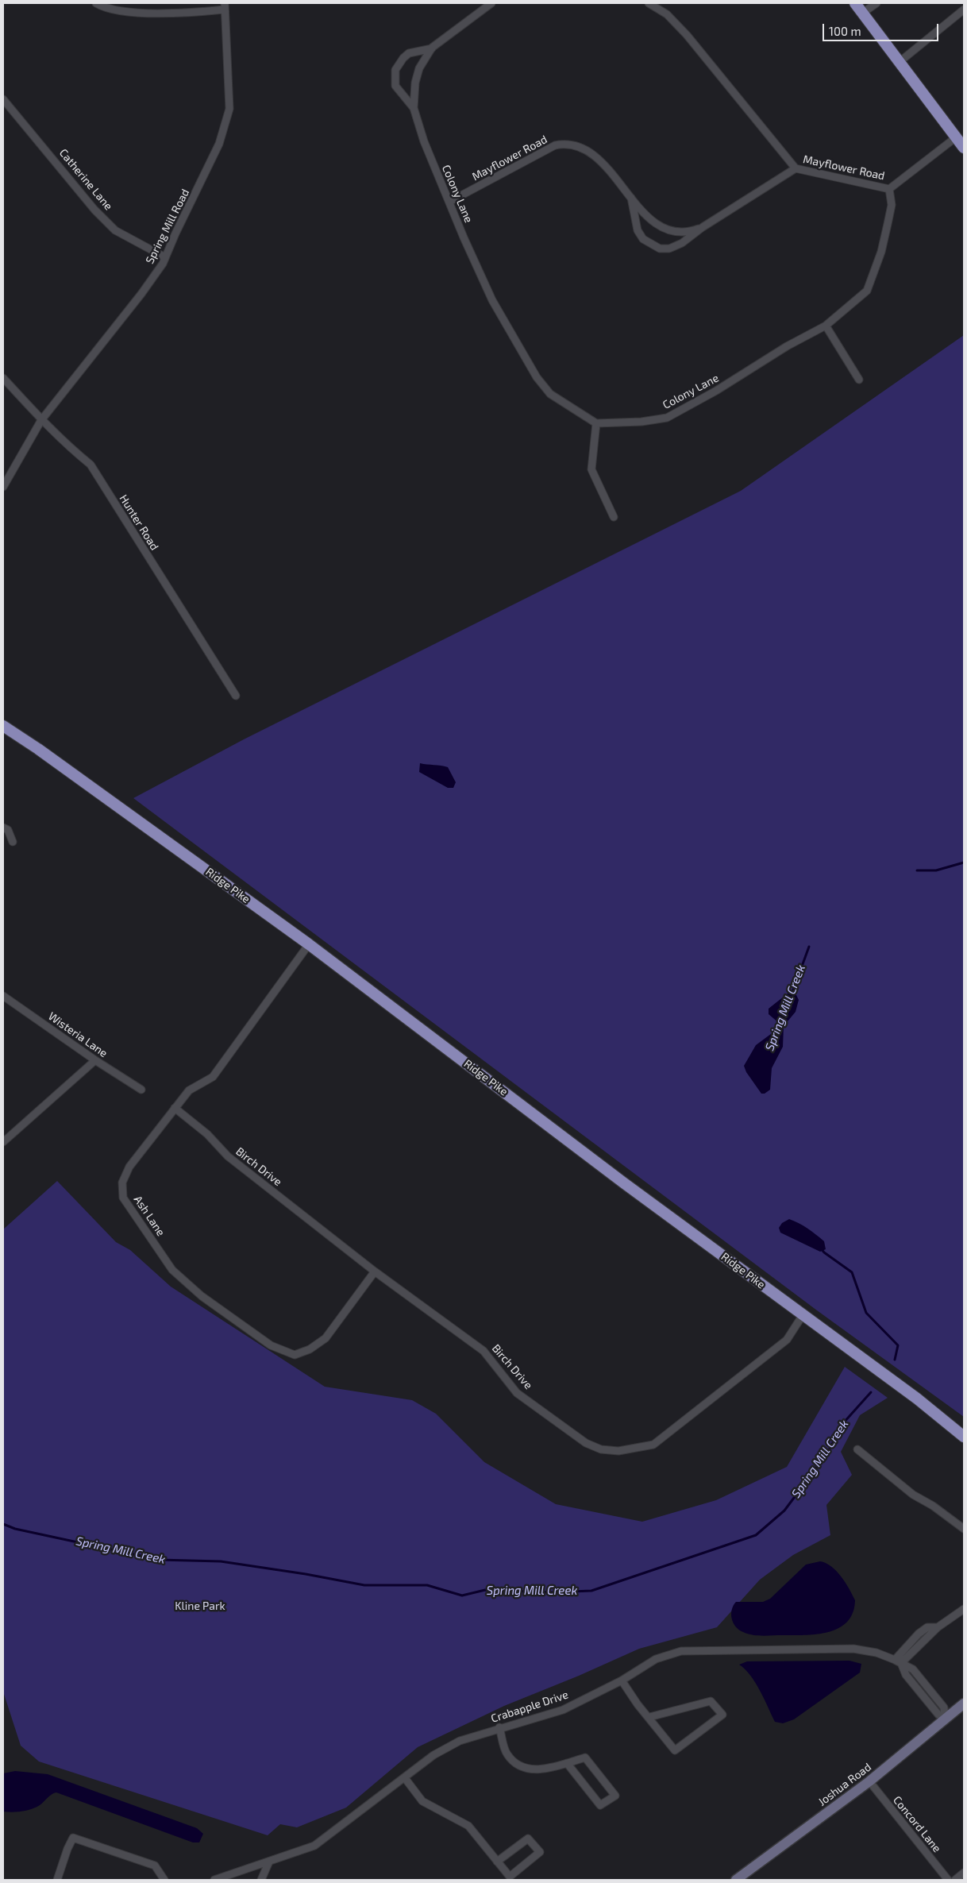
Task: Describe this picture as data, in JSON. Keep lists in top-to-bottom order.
{
  "streets": {
    "main road": ["Ridge Pike", "Joshua Road"],
    "street": [
      "Mayflower Road",
      "Catherine Lane",
      "Colony Lane",
      "Spring Mill Road",
      "Hunter Road",
      "Wisteria Lane",
      "Birch Drive",
      "Ash Lane",
      "Crabapple Drive",
      "Concord Lane"
    ]
  },
  "crossings": [
    ["Mayflower Road", "Colony Lane"],
    ["Catherine Lane", "Spring Mill Road"],
    ["Spring Mill Road", "Hunter Road"],
    ["Ridge Pike", "Birch Drive"],
    ["Ridge Pike", "Ash Lane"],
    ["Birch Drive", "Ash Lane"],
    ["Crabapple Drive", "Joshua Road"],
    ["Joshua Road", "Concord Lane"]
  ],
  "water": ["Spring Mill Creek"],
  "parks": ["Kline Park"],
  "scale_bar": "100 m"
}
